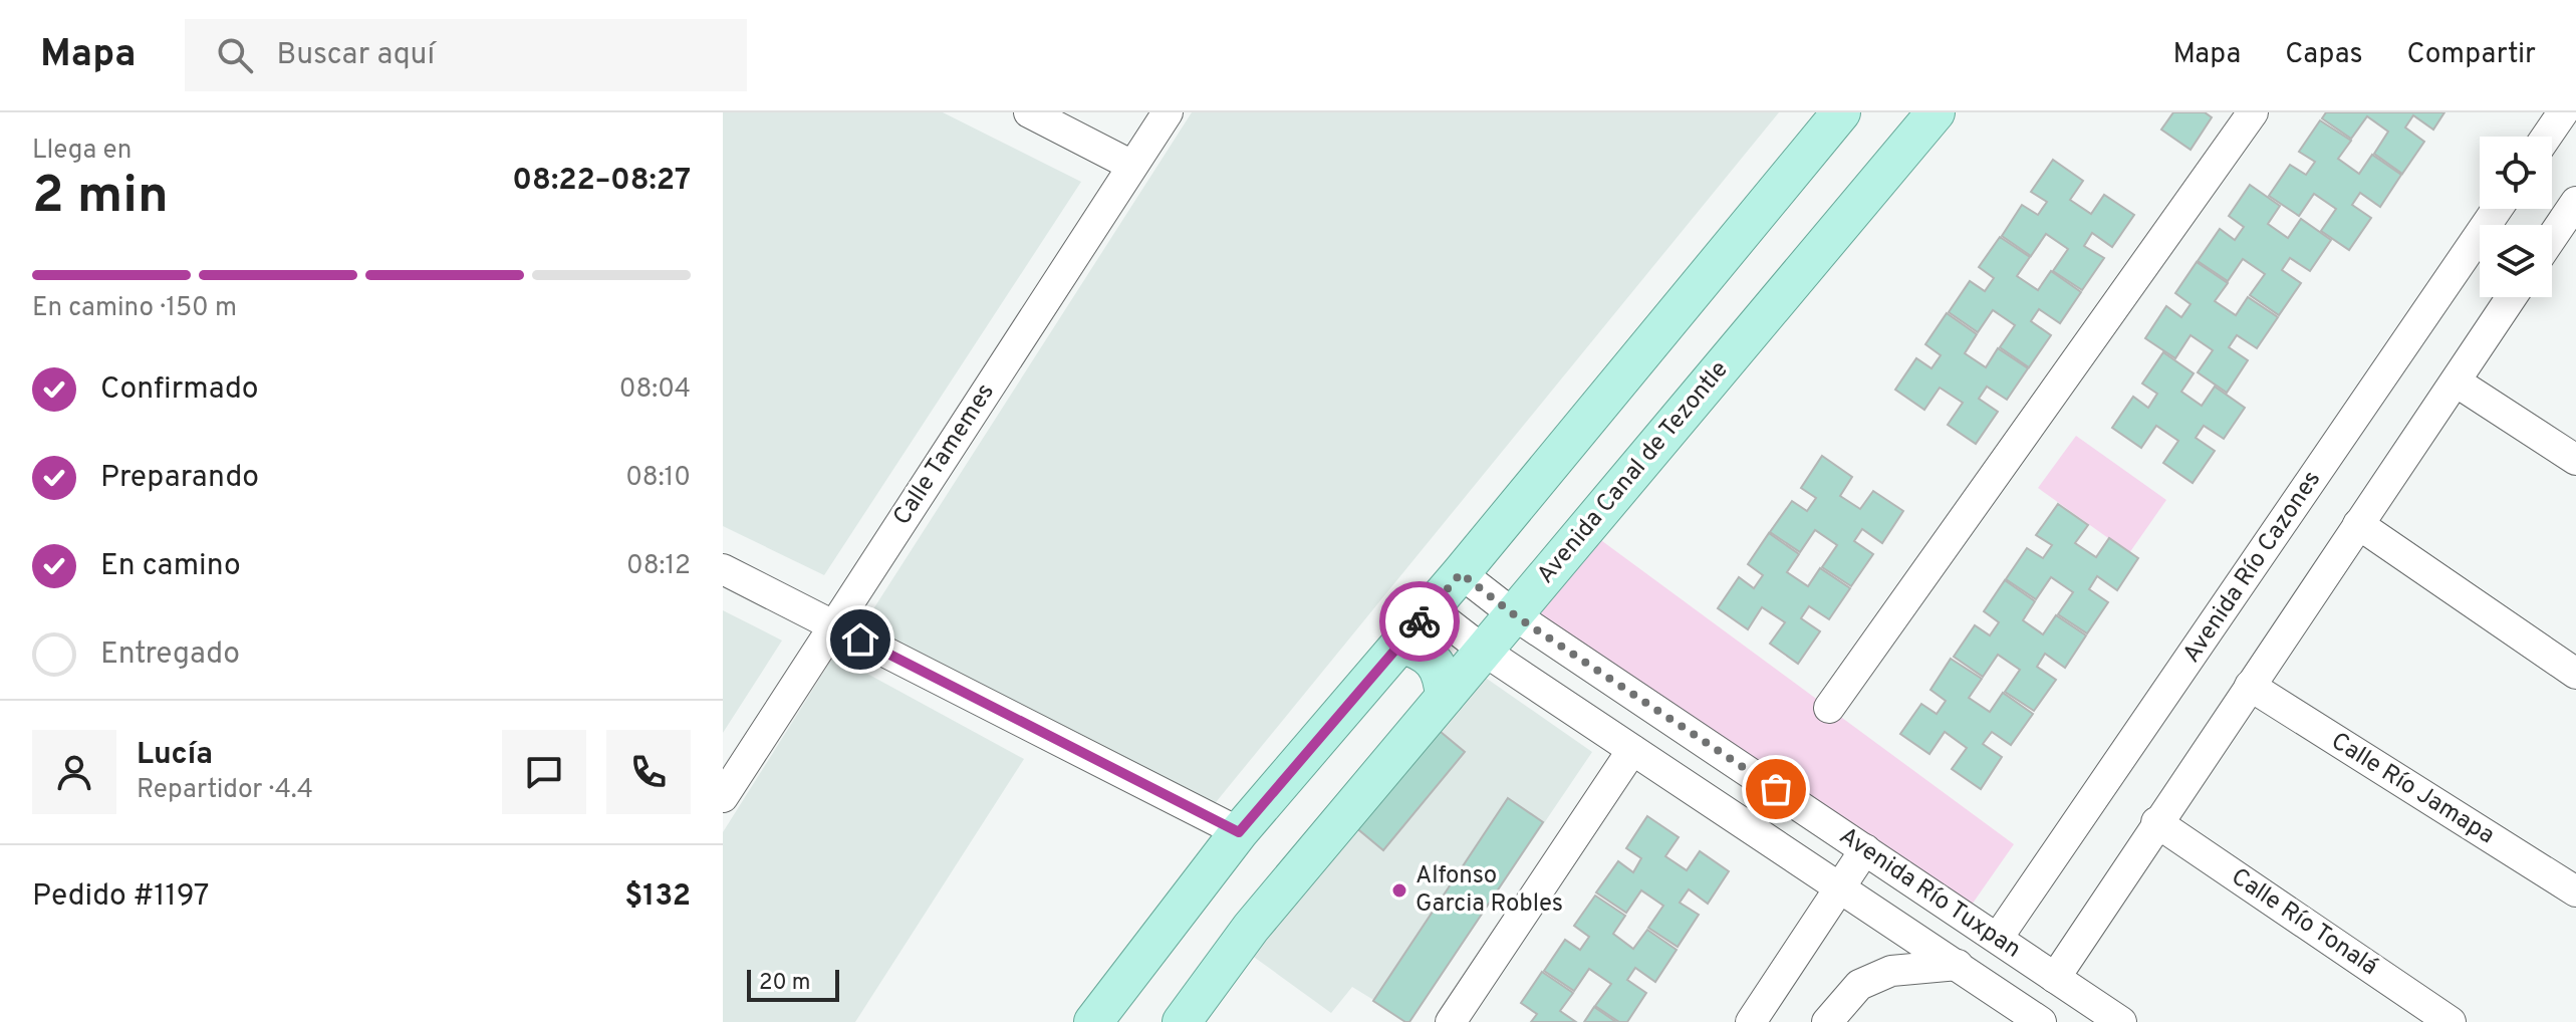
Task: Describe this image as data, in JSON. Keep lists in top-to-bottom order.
{
  "streets": {
    "main road": ["Avenida Canal de Tezontle"],
    "street": [
      "Calle Tamemes",
      "Avenida Río Cazones",
      "Calle Río Jamapa",
      "Avenida Río Tuxpan",
      "Calle Río Tonalá"
    ]
  },
  "crossings": [
    ["Avenida Canal de Tezontle", "Avenida Río Tuxpan"],
    ["Avenida Río Cazones", "Avenida Río Tuxpan"]
  ],
  "places": ["Alfonso Garcia Robles"],
  "scale_bar": "20 m",
  "page": {
    "header": "Mapa",
    "search": "Buscar aquí",
    "nav": ["Mapa", "Capas", "Compartir"],
    "heading": ["2 min", "Llega en", "08:22–08:27"],
    "panel": [
      "Lucía",
      "Repartidor · 4.4",
      "Pedido #1197",
      "$132"
    ],
    "bar": "En camino · 150 m",
    "list": [
      ["Confirmado", "08:04"],
      ["Preparando", "08:10"],
      ["En camino", "08:12"],
      "Entregado"
    ],
    "scale": "20 m"
  }
}
